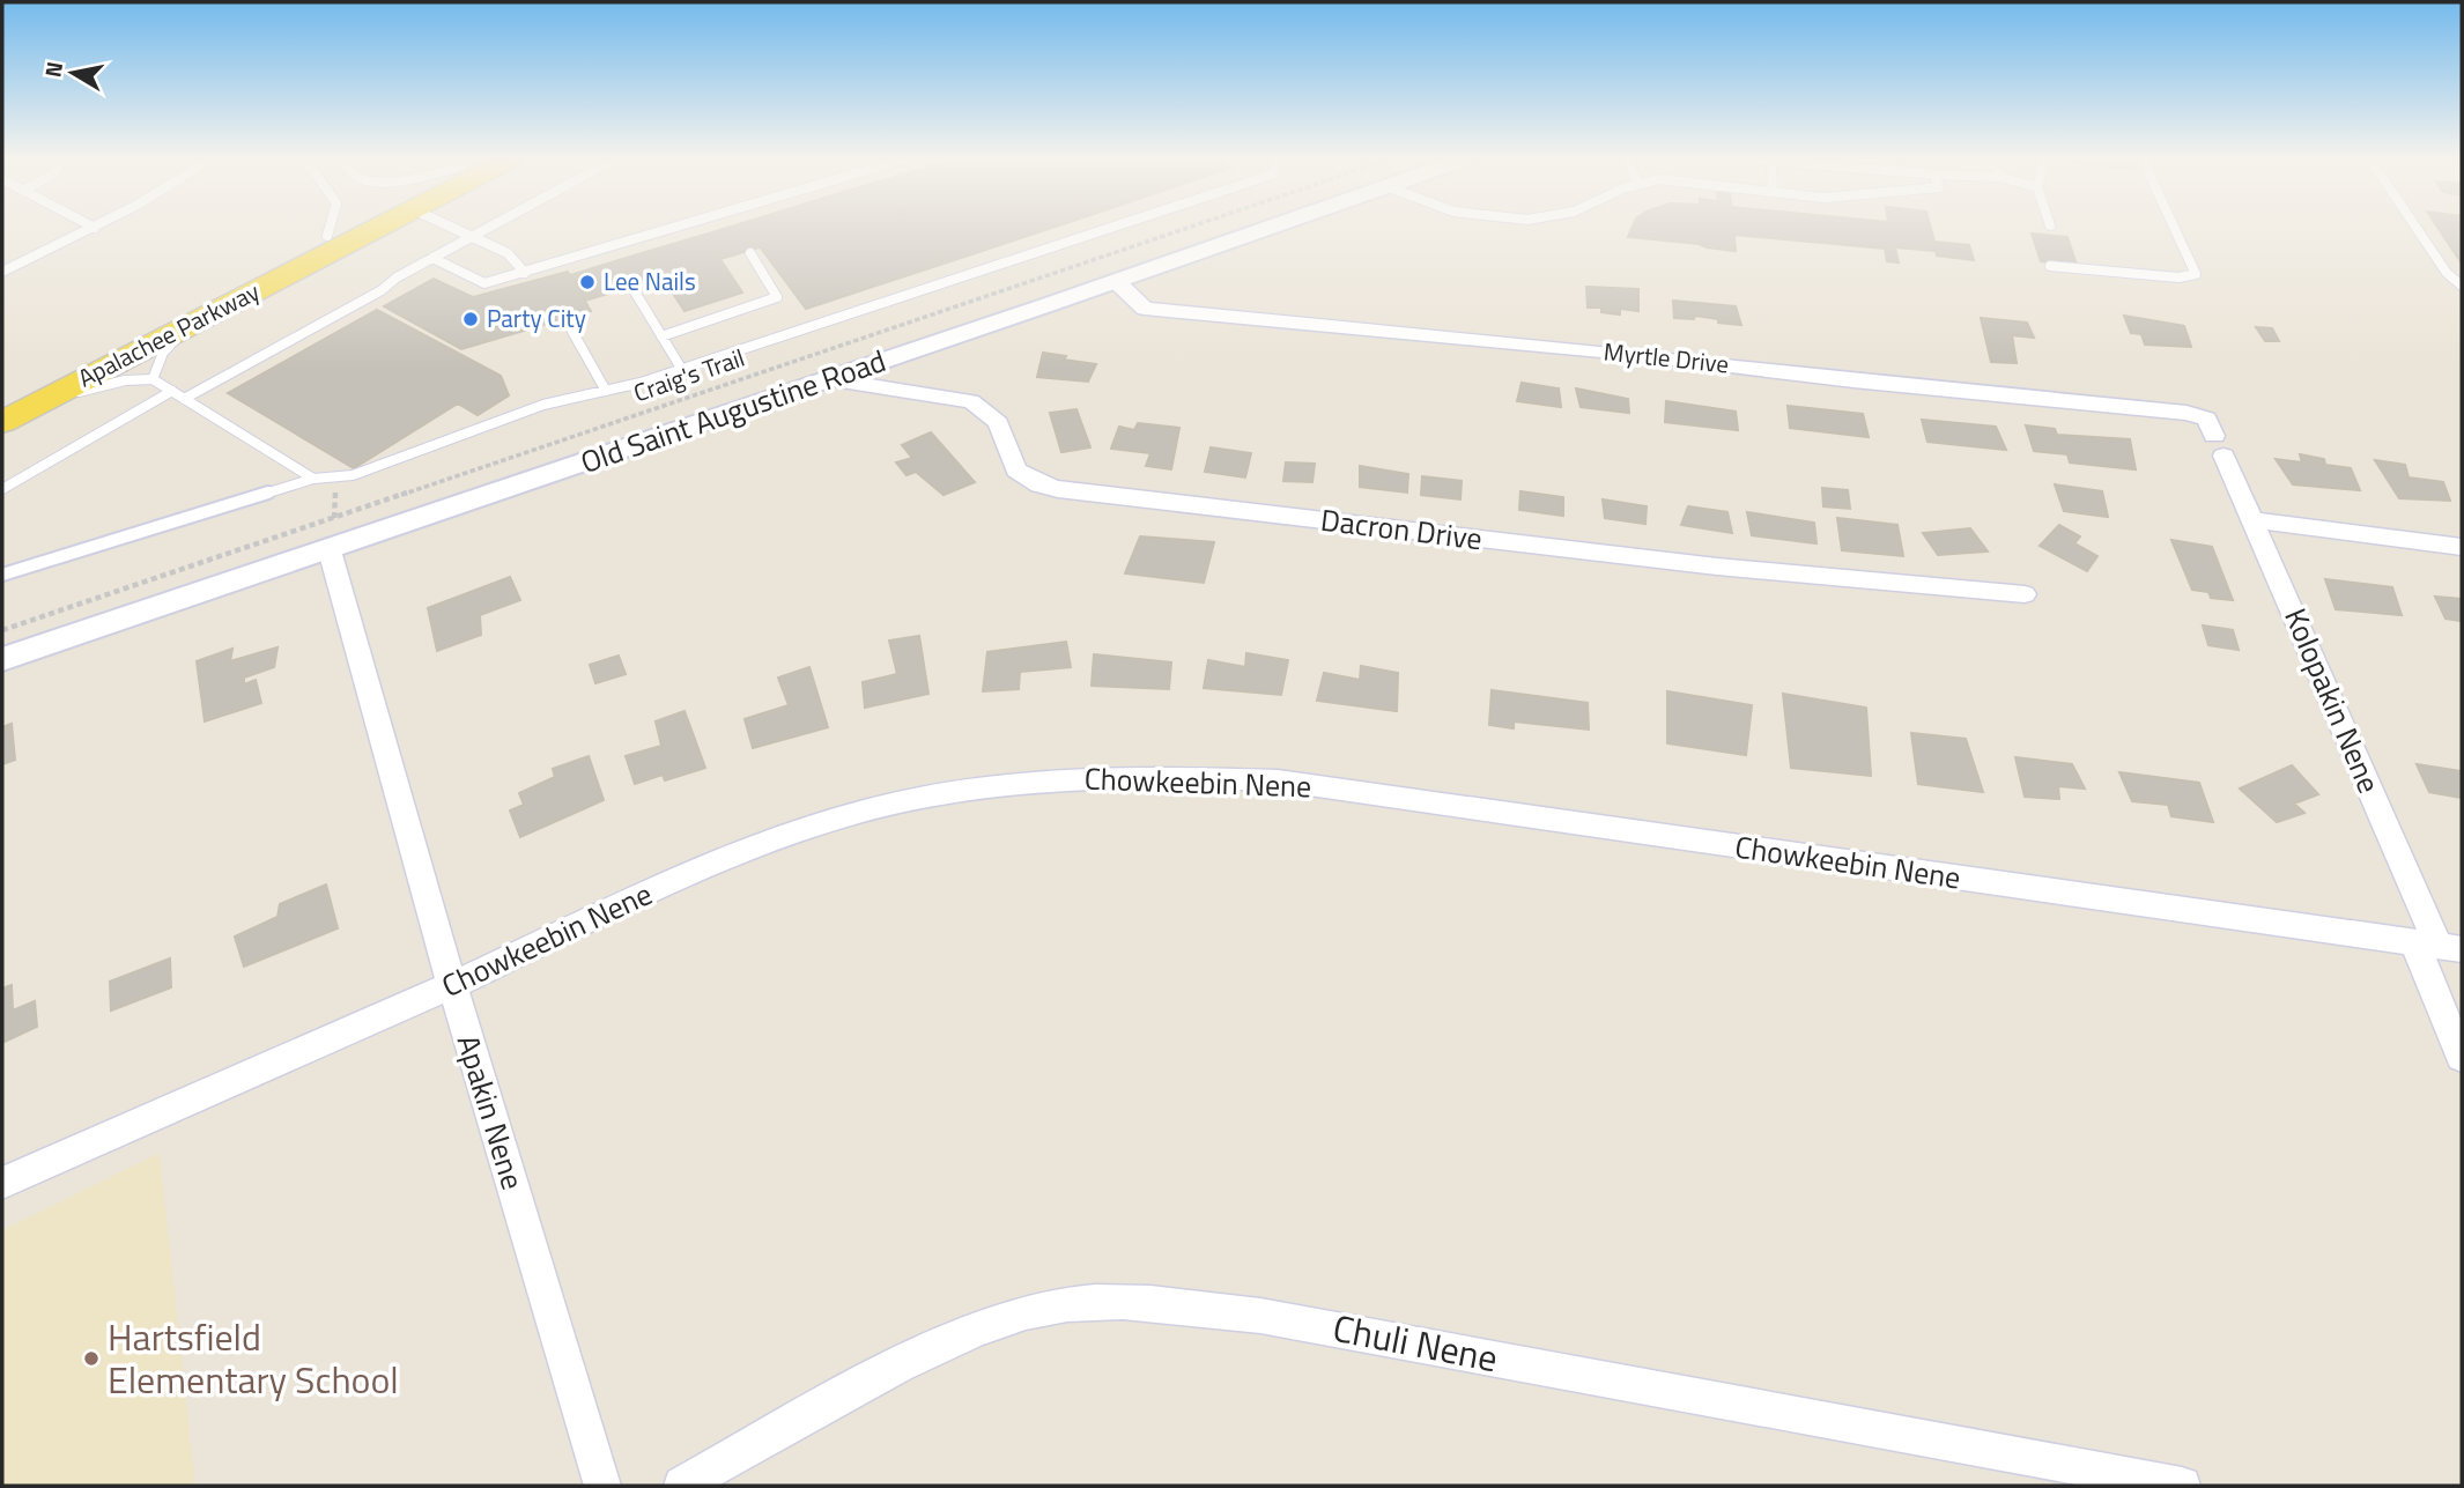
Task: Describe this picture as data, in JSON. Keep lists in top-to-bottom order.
{
  "streets": {
    "main road": ["Apalachee Parkway"],
    "street": [
      "Myrtle Drive",
      "Old Saint Augustine Road",
      "Dacron Drive",
      "Kolopakin Nene",
      "Chowkeebin Nene",
      "Apakin Nene",
      "Chuli Nene"
    ],
    "path": ["Craig's Trail"]
  },
  "crossings": [
    ["Myrtle Drive", "Old Saint Augustine Road"],
    ["Myrtle Drive", "Kolopakin Nene"],
    ["Old Saint Augustine Road", "Dacron Drive"],
    ["Old Saint Augustine Road", "Apakin Nene"],
    ["Kolopakin Nene", "Chowkeebin Nene"],
    ["Chowkeebin Nene", "Apakin Nene"]
  ],
  "places": ["Lee Nails", "Party City", "Hartsfield Elementary School"],
  "north": "left"
}
